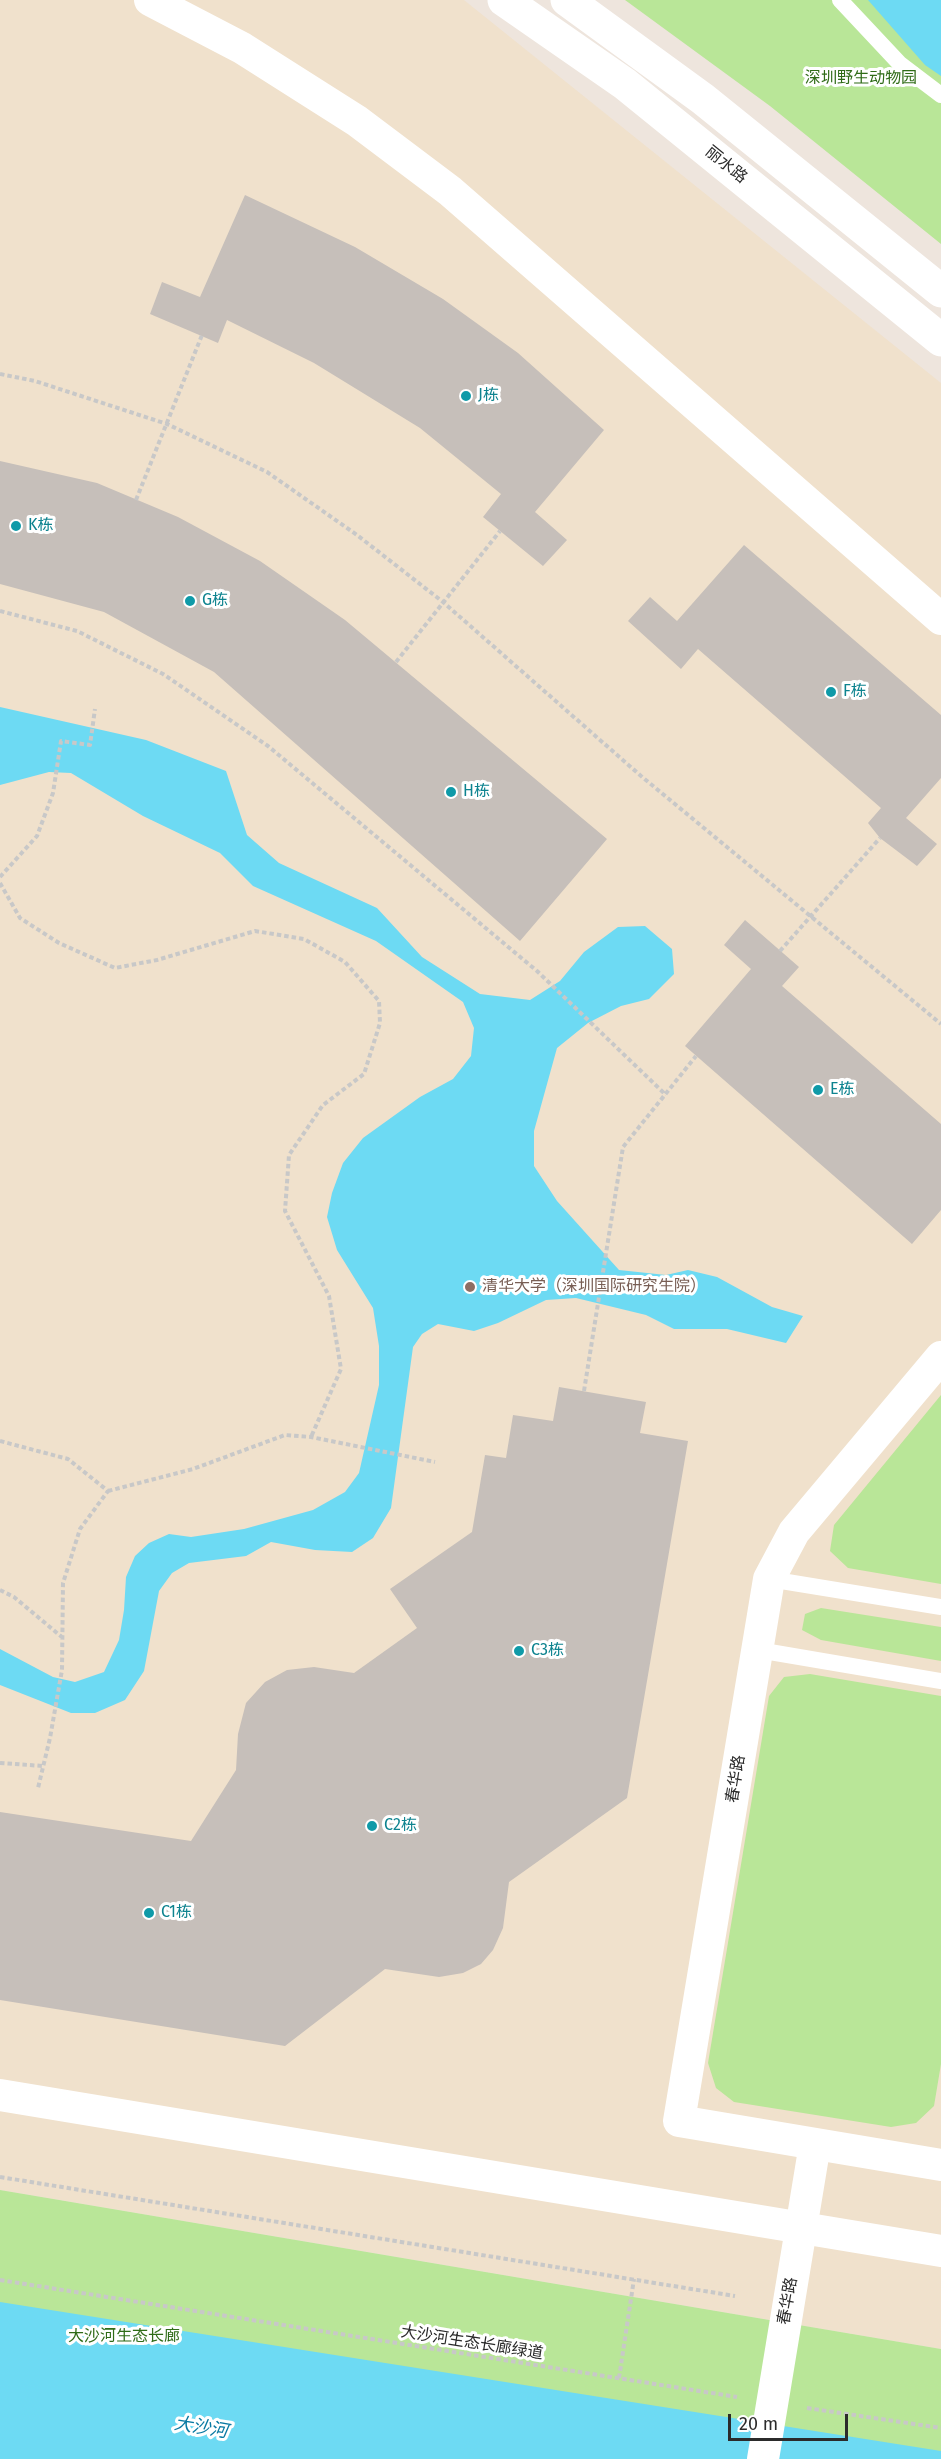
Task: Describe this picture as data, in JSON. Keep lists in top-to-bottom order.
{
  "streets": {
    "main road": ["丽水路"],
    "street": ["春华路"],
    "path": ["大沙河生态长廊绿道"]
  },
  "water": ["大沙河"],
  "parks": ["深圳野生动物园", "大沙河生态长廊"],
  "places": [
    "J栋",
    "K栋",
    "G栋",
    "F栋",
    "H栋",
    "E栋",
    "清华大学（深圳国际研究生院）",
    "C3栋",
    "C2栋",
    "C1栋"
  ],
  "scale_bar": "20 m"
}
